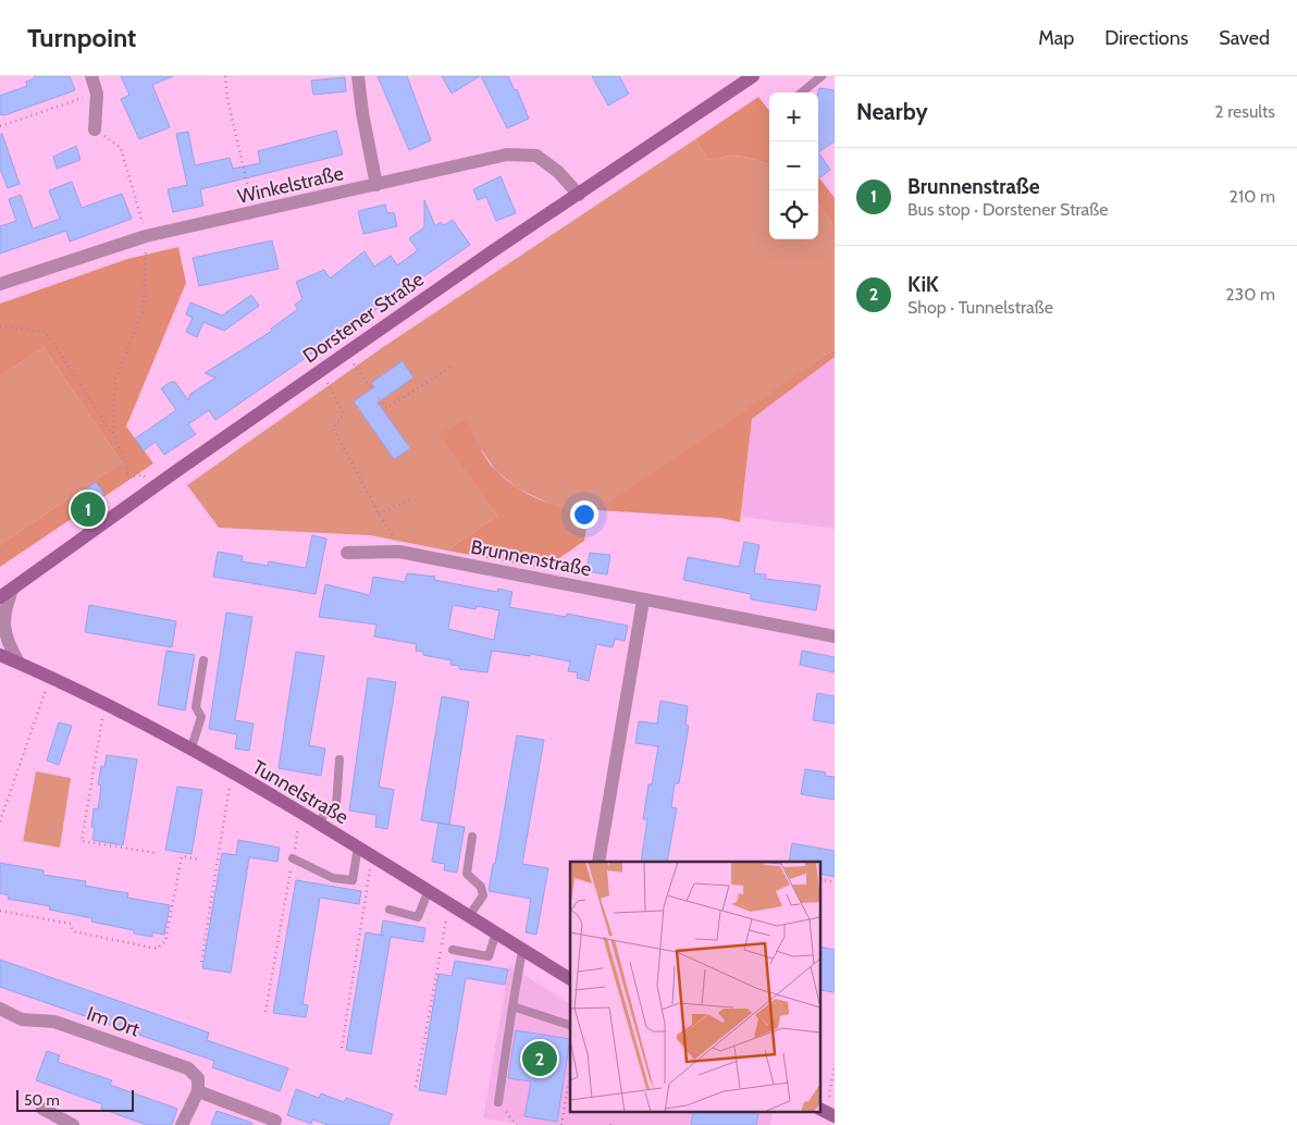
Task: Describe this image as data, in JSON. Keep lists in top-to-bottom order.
{
  "streets": {
    "street": [
      "Winkelstraße",
      "Dorstener Straße",
      "Brunnenstraße",
      "Tunnelstraße",
      "Im Ort"
    ]
  },
  "crossings": [
    ["Winkelstraße", "Dorstener Straße"]
  ],
  "scale_bar": "50 m",
  "page": {
    "header": "Turnpoint",
    "nav": ["Map", "Directions", "Saved"],
    "heading": ["Nearby", "2 results"],
    "map_buttons": ["+", "−"],
    "list": [
      {
        "mark": "1",
        "name": "Brunnenstraße",
        "note": "Bus stop · Dorstener Straße",
        "value": "210 m"
      },
      {
        "mark": "2",
        "name": "KiK",
        "note": "Shop · Tunnelstraße",
        "value": "230 m"
      }
    ],
    "pins": ["1", "2"],
    "scale": "50 m"
  }
}
